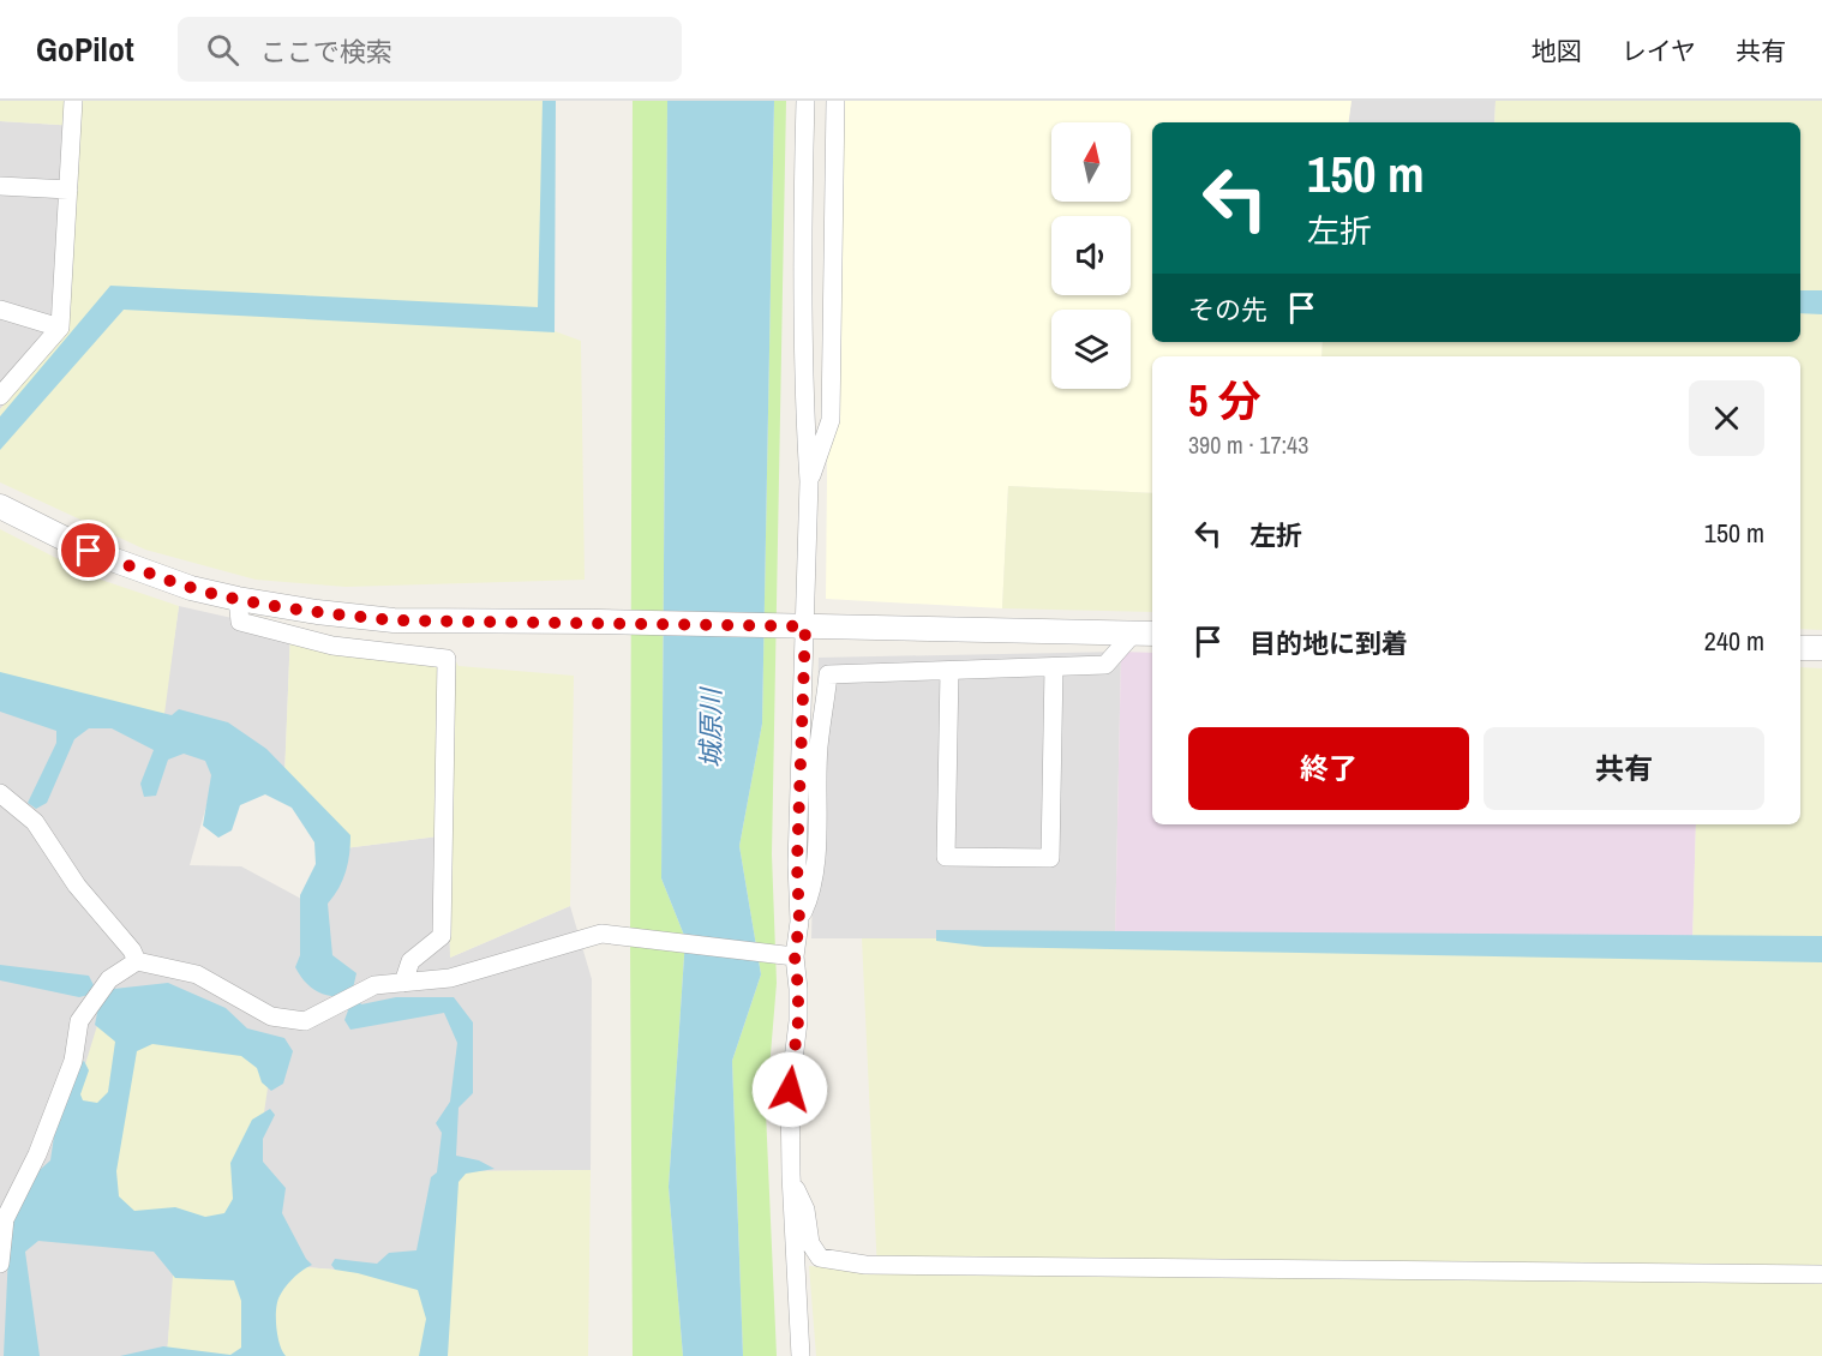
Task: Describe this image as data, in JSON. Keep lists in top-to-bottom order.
{
  "water": ["城原川"],
  "north": "top",
  "page": {
    "header": "GoPilot",
    "search": "ここで検索",
    "nav": ["地図", "レイヤ", "共有"],
    "turn": ["150 m", "左折"],
    "then": "その先",
    "heading": ["5 分", "390 m · 17:43"],
    "list": [
      {
        "name": "左折",
        "value": "150 m"
      },
      {
        "name": "目的地に到着",
        "value": "240 m"
      }
    ],
    "buttons": ["終了", "共有"]
  }
}
